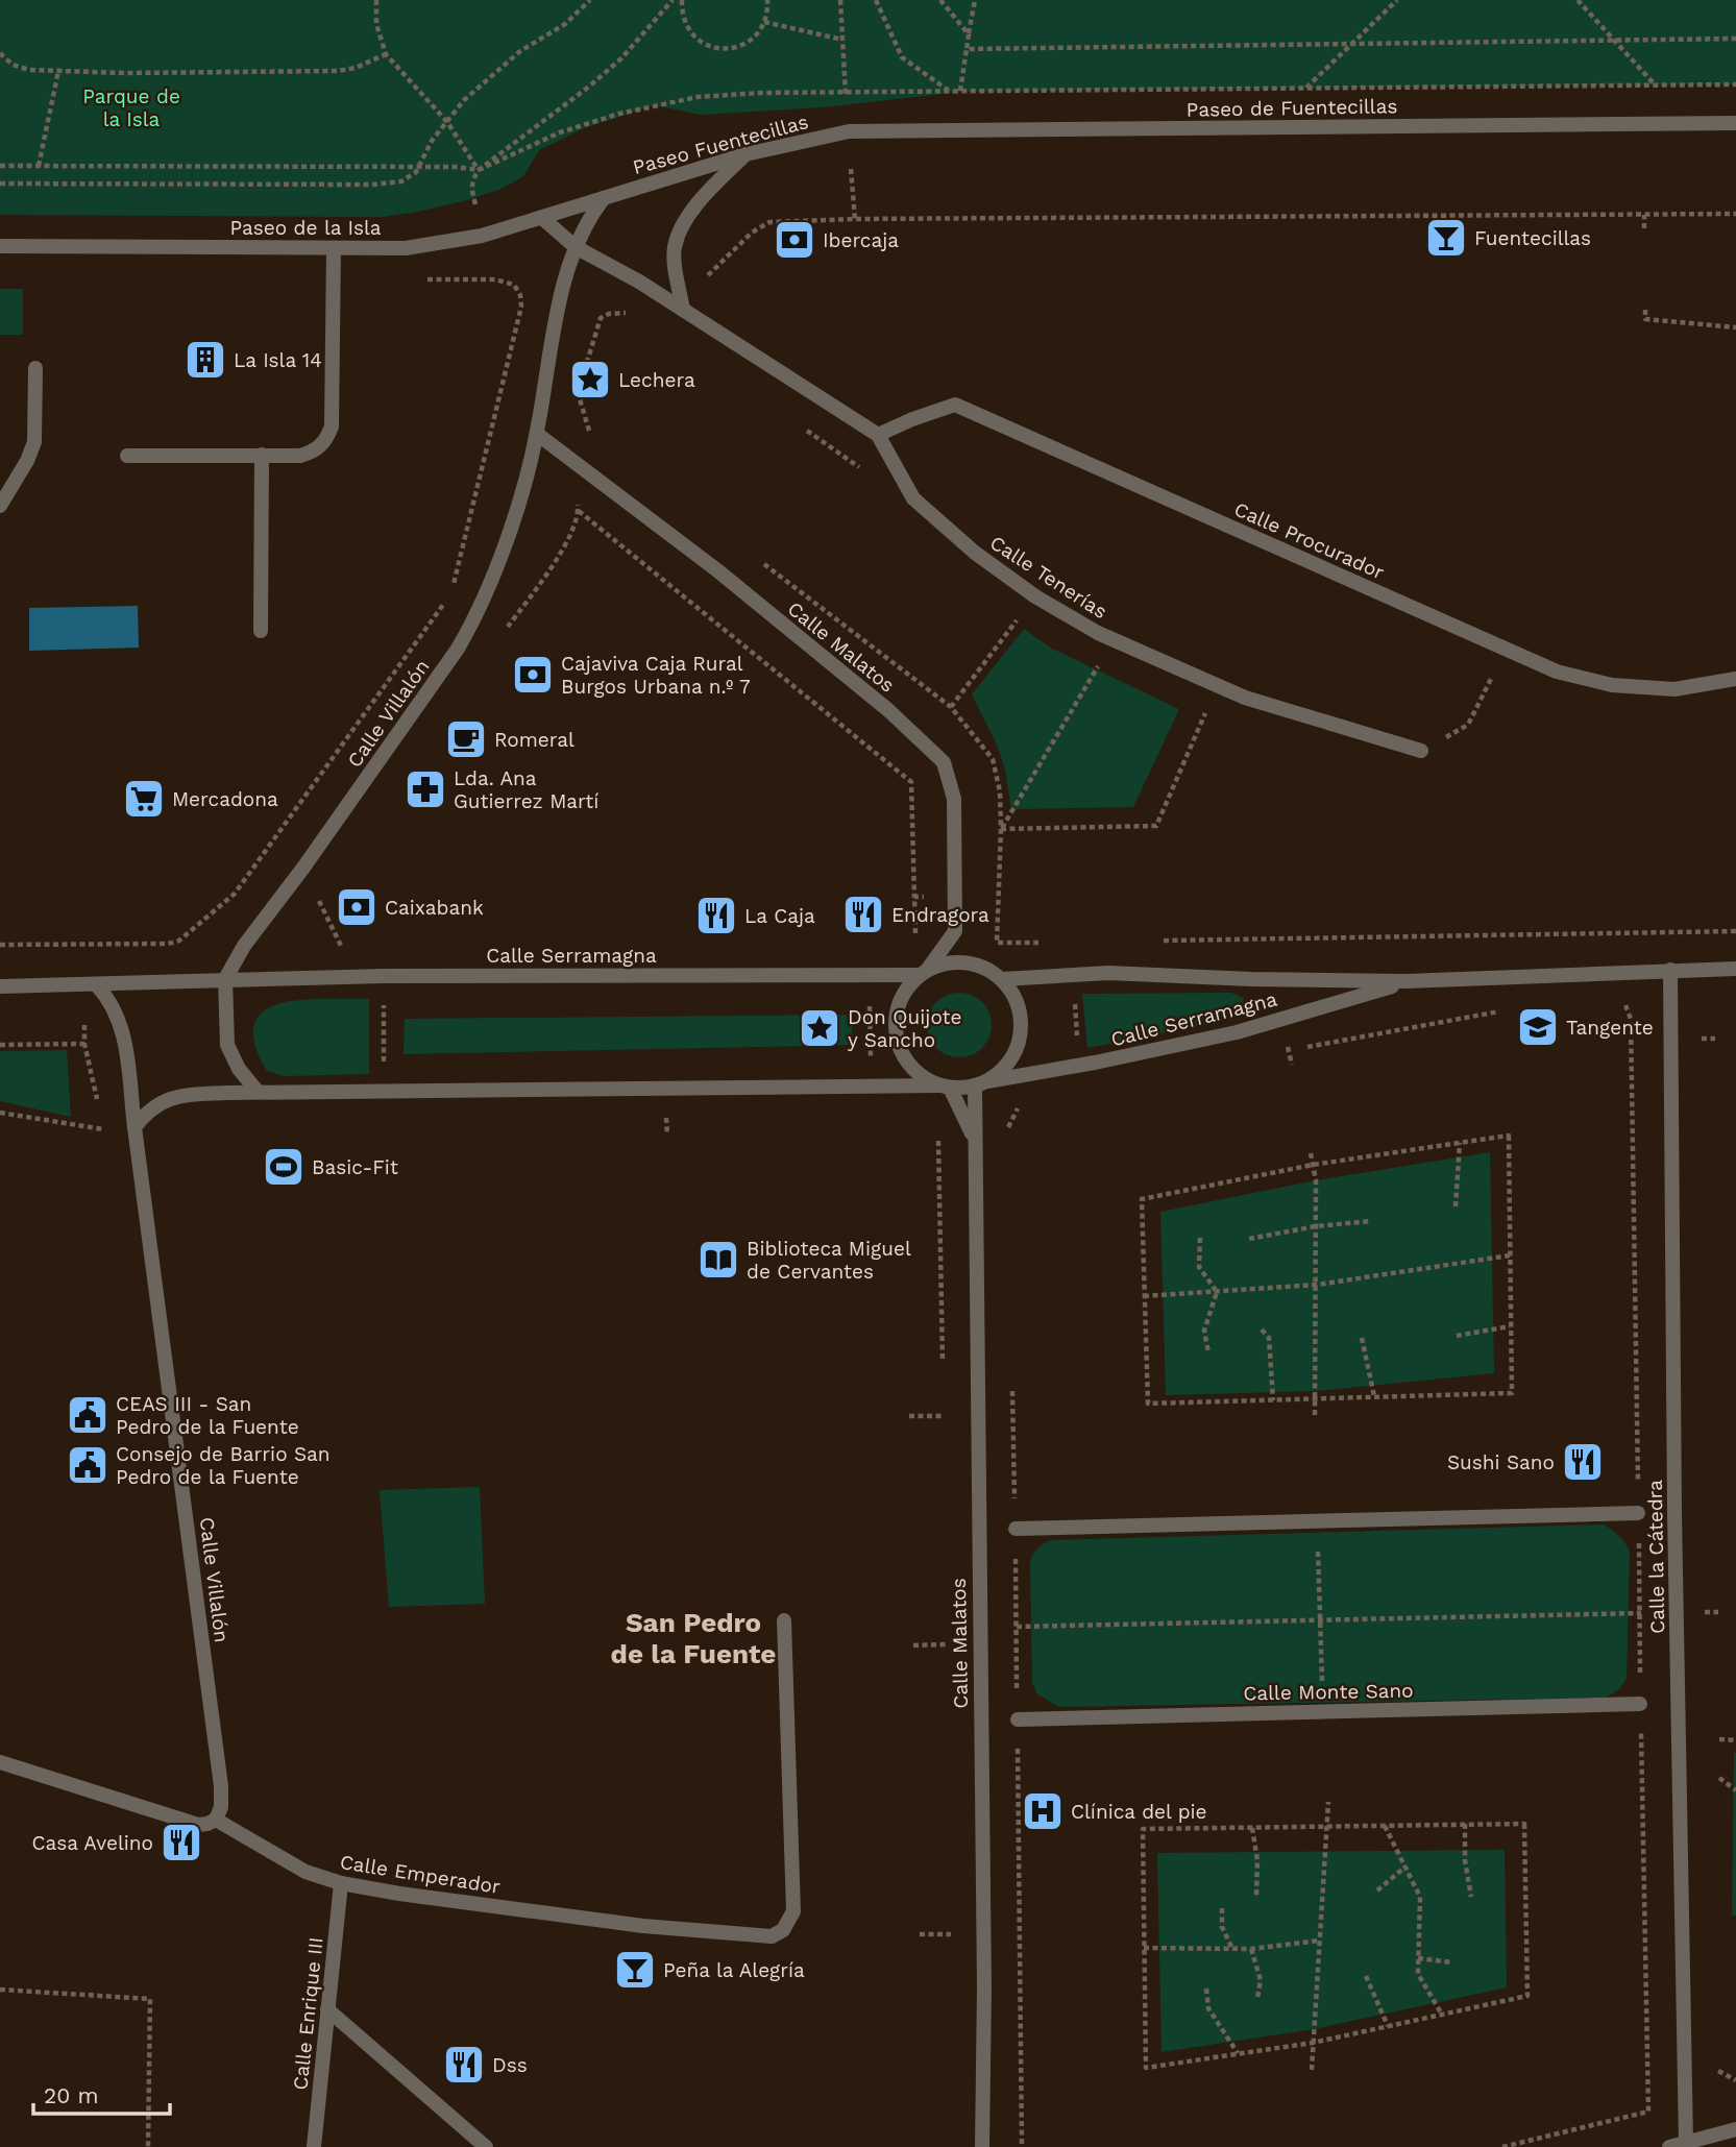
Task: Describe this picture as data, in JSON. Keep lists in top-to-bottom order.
{
  "streets": {
    "street": [
      "Paseo de Fuentecillas",
      "Paseo Fuentecillas",
      "Paseo de la Isla",
      "Calle Procurador",
      "Calle Tenerías",
      "Calle Malatos",
      "Calle Villalón",
      "Calle Serramagna",
      "Calle la Cátedra",
      "Calle Monte Sano",
      "Calle Emperador",
      "Calle Enrique III"
    ]
  },
  "crossings": [
    ["Paseo de Fuentecillas", "Paseo Fuentecillas"],
    ["Paseo Fuentecillas", "Paseo de la Isla"],
    ["Paseo Fuentecillas", "Calle Villalón"],
    ["Paseo de la Isla", "Calle Tenerías"],
    ["Paseo de la Isla", "Calle Villalón"],
    ["Calle Procurador", "Calle Tenerías"],
    ["Calle Tenerías", "Calle Villalón"],
    ["Calle Malatos", "Calle Villalón"],
    ["Calle Malatos", "Calle Serramagna"],
    ["Calle Villalón", "Calle Serramagna"],
    ["Calle Villalón", "Calle Emperador"],
    ["Calle Serramagna", "Calle la Cátedra"],
    ["Calle Emperador", "Calle Enrique III"]
  ],
  "districts": ["San Pedro de la Fuente"],
  "parks": ["Parque de la Isla"],
  "places": {
    "bar": ["Fuentecillas", "Peña la Alegría"],
    "bank": ["Ibercaja", "Cajaviva Caja Rural Burgos Urbana n.º 7", "Caixabank"],
    "building": ["La Isla 14"],
    "place": ["Lechera", "Don Quijote y Sancho"],
    "cafe": ["Romeral"],
    "pharmacy": ["Lda. Ana Gutierrez Martí"],
    "supermarket": ["Mercadona"],
    "restaurant": [
      "Endragora",
      "La Caja",
      "Sushi Sano",
      "Casa Avelino",
      "Dss"
    ],
    "school or university": ["Tangente"],
    "sports": ["Basic-Fit"],
    "library": ["Biblioteca Miguel de Cervantes"],
    "public building": ["CEAS III - San Pedro de la Fuente", "Consejo de Barrio San Pedro de la Fuente"],
    "hospital": ["Clínica del pie"]
  },
  "scale_bar": "20 m"
}
